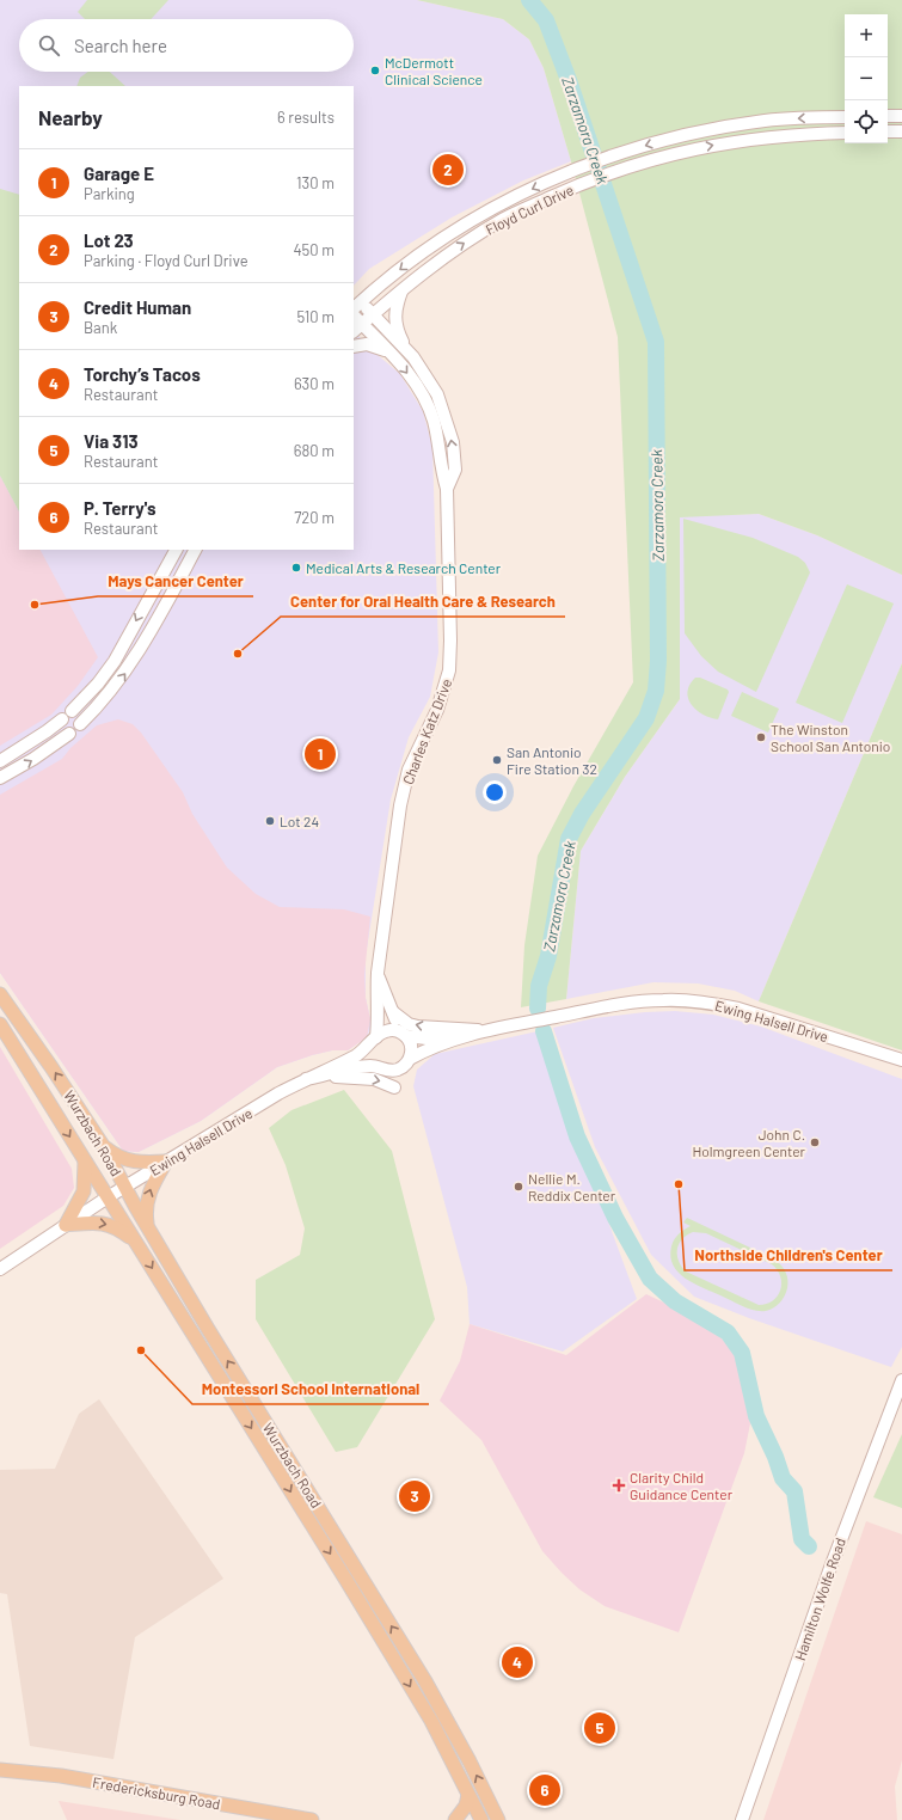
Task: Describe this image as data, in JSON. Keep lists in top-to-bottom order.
{
  "streets": {
    "main road": ["Wurzbach Road", "Fredericksburg Road"],
    "street": [
      "Floyd Curl Drive",
      "Charles Katz Drive",
      "Ewing Halsell Drive",
      "Hamilton Wolfe Road"
    ]
  },
  "crossings": [
    ["Floyd Curl Drive", "Charles Katz Drive"],
    ["Charles Katz Drive", "Ewing Halsell Drive"],
    ["Ewing Halsell Drive", "Wurzbach Road"]
  ],
  "water": ["Zarzamora Creek"],
  "places": {
    "other": [
      "McDermott Clinical Science",
      "Medical Arts & Research Center",
      "Mays Cancer Center",
      "Center for Oral Health Care & Research",
      "The Winston School San Antonio",
      "San Antonio Fire Station 32",
      "Lot 24",
      "John C. Holmgreen Center",
      "Northside Children's Center",
      "Nellie M. Reddix Center",
      "Montessori School International"
    ],
    "health": ["Clarity Child Guidance Center"]
  },
  "page": {
    "map_buttons": ["+", "−"],
    "search": "Search here",
    "heading": ["Nearby", "6 results"],
    "list": [
      {
        "mark": "1",
        "name": "Garage E",
        "note": "Parking",
        "value": "130 m"
      },
      {
        "mark": "2",
        "name": "Lot 23",
        "note": "Parking · Floyd Curl Drive",
        "value": "450 m"
      },
      {
        "mark": "3",
        "name": "Credit Human",
        "note": "Bank",
        "value": "510 m"
      },
      {
        "mark": "4",
        "name": "Torchy’s Tacos",
        "note": "Restaurant",
        "value": "630 m"
      },
      {
        "mark": "5",
        "name": "Via 313",
        "note": "Restaurant",
        "value": "680 m"
      },
      {
        "mark": "6",
        "name": "P. Terry's",
        "note": "Restaurant",
        "value": "720 m"
      }
    ],
    "pins": [
      "2",
      "1",
      "3",
      "4",
      "5",
      "6"
    ]
  }
}
